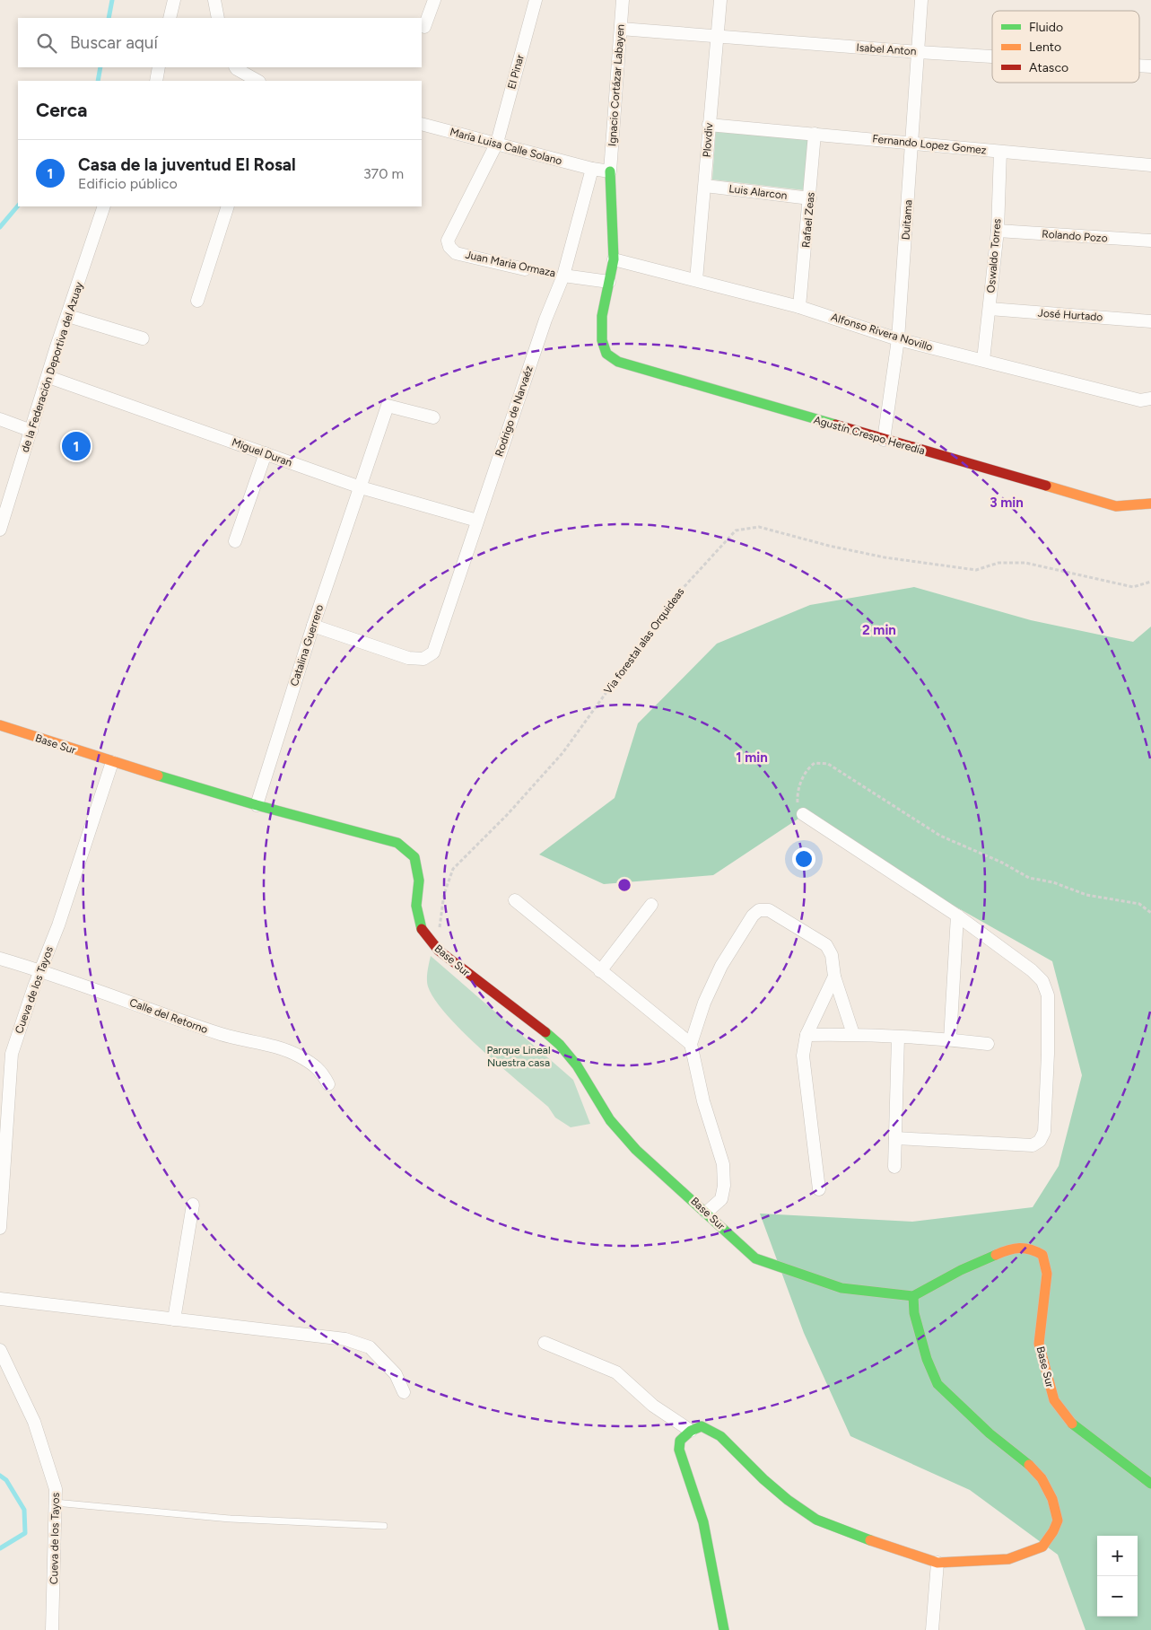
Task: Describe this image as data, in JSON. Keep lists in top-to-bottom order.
{
  "streets": {
    "street": [
      "Isabel Anton",
      "El Pinar",
      "Ignacio Cortázar Labayen",
      "Plovdiv",
      "Fernando Lopez Gomez",
      "María Luisa Calle Solano",
      "Luis Alarcon",
      "Rafael Zeas",
      "Duitama",
      "Rolando Pozo",
      "Oswaldo Torres",
      "Juan Maria Ormaza",
      "José Hurtado",
      "Alfonso Rivera Novillo",
      "de la Federación Deportiva del Azuay",
      "Rodrigo de Narvaéz",
      "Agustín Crespo Heredia",
      "Miguel Duran",
      "Catalina Guerrero",
      "Base Sur",
      "Cueva de los Tayos",
      "Calle del Retorno"
    ],
    "path": ["Via forestal alas Orquideas"]
  },
  "crossings": [
    ["Isabel Anton", "Ignacio Cortázar Labayen"],
    ["Isabel Anton", "Plovdiv"],
    ["Isabel Anton", "Duitama"],
    ["El Pinar", "María Luisa Calle Solano"],
    ["El Pinar", "Juan Maria Ormaza"],
    ["Ignacio Cortázar Labayen", "Juan Maria Ormaza"],
    ["Ignacio Cortázar Labayen", "Alfonso Rivera Novillo"],
    ["Ignacio Cortázar Labayen", "Agustín Crespo Heredia"],
    ["Plovdiv", "Fernando Lopez Gomez"],
    ["Plovdiv", "Luis Alarcon"],
    ["Plovdiv", "Alfonso Rivera Novillo"],
    ["Fernando Lopez Gomez", "Rafael Zeas"],
    ["Fernando Lopez Gomez", "Duitama"],
    ["Fernando Lopez Gomez", "Oswaldo Torres"],
    ["María Luisa Calle Solano", "Juan Maria Ormaza"],
    ["María Luisa Calle Solano", "Rodrigo de Narvaéz"],
    ["Luis Alarcon", "Rafael Zeas"],
    ["Rafael Zeas", "Alfonso Rivera Novillo"],
    ["Duitama", "Alfonso Rivera Novillo"],
    ["Duitama", "Agustín Crespo Heredia"],
    ["Rolando Pozo", "Oswaldo Torres"],
    ["Oswaldo Torres", "José Hurtado"],
    ["Oswaldo Torres", "Alfonso Rivera Novillo"],
    ["Juan Maria Ormaza", "Rodrigo de Narvaéz"],
    ["de la Federación Deportiva del Azuay", "Miguel Duran"],
    ["Rodrigo de Narvaéz", "Miguel Duran"],
    ["Rodrigo de Narvaéz", "Catalina Guerrero"],
    ["Miguel Duran", "Catalina Guerrero"],
    ["Via forestal alas Orquideas", "Base Sur"],
    ["Catalina Guerrero", "Base Sur"],
    ["Base Sur", "Cueva de los Tayos"],
    ["Cueva de los Tayos", "Calle del Retorno"]
  ],
  "parks": ["Parque Lineal Nuestra casa"],
  "legend": ["Fluido", "Lento", "Atasco"],
  "page": {
    "search": "Buscar aquí",
    "heading": "Cerca",
    "list": [
      {
        "mark": "1",
        "name": "Casa de la juventud El Rosal",
        "note": "Edificio público",
        "value": "370 m"
      }
    ],
    "pins": "1",
    "map_buttons": ["+", "−"]
  },
  "rings": ["3 min", "2 min", "1 min"]
}
